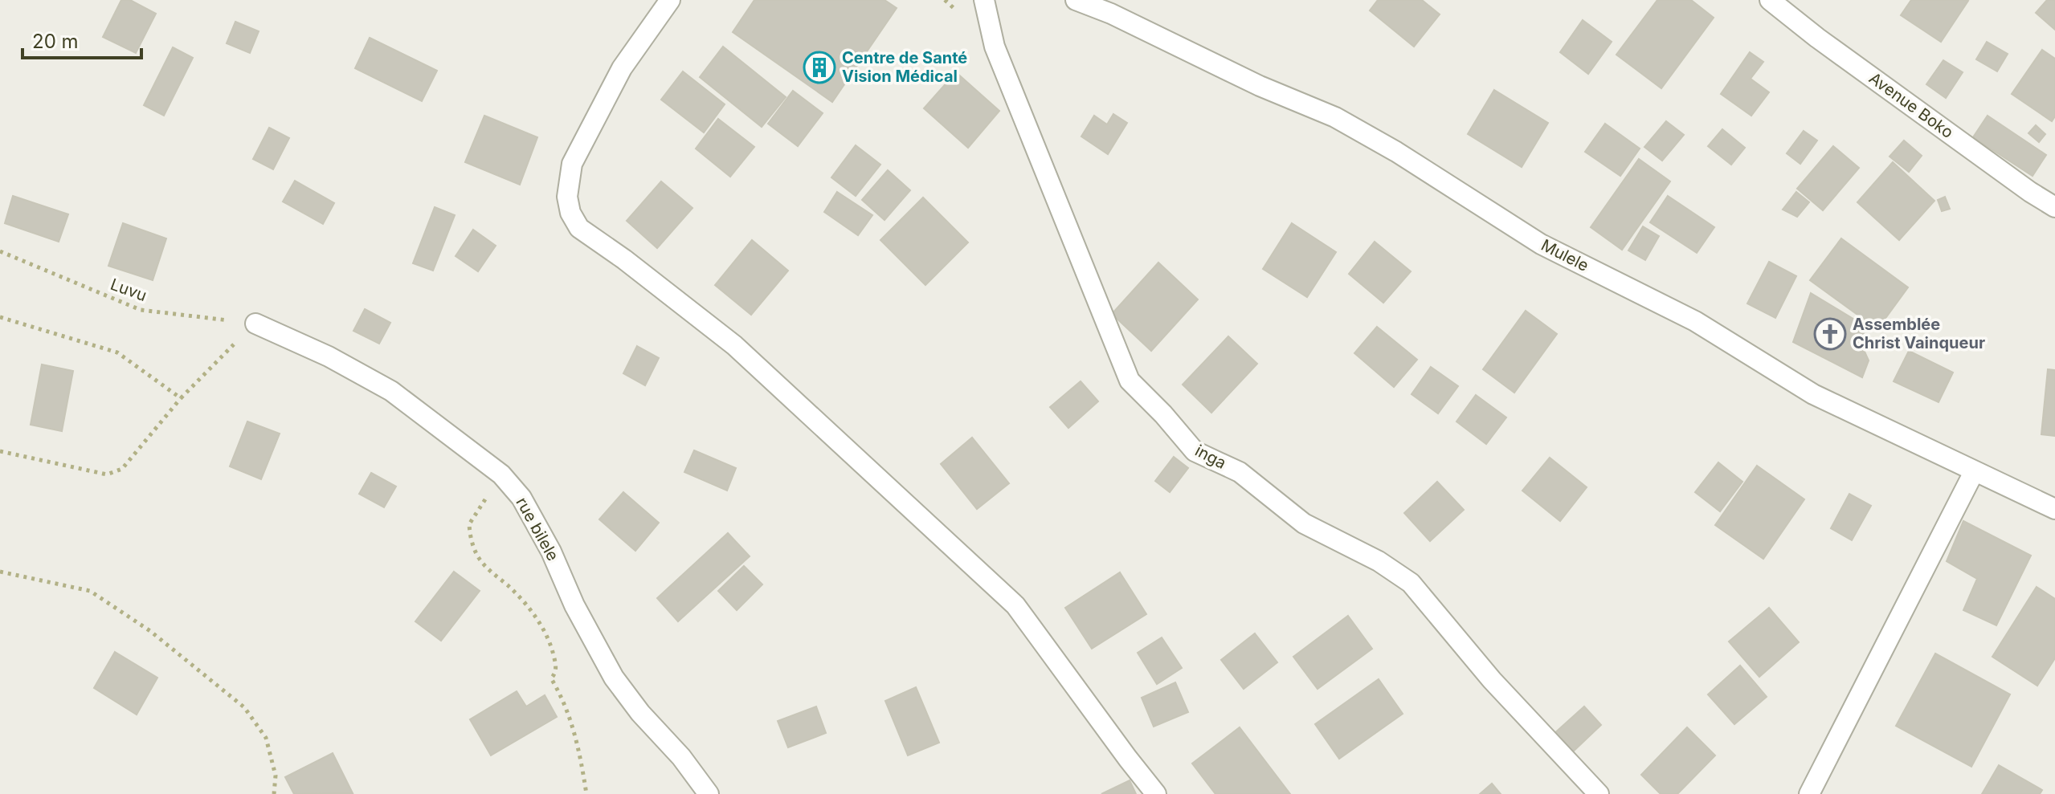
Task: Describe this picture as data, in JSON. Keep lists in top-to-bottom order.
{
  "streets": {
    "street": [
      "Avenue Boko",
      "Mulele",
      "inga",
      "rue bilele"
    ],
    "path": ["Luvu"]
  },
  "crossings": [
    ["Luvu", "rue bilele"]
  ],
  "places": {
    "building": ["Centre de Santé Vision Médical"],
    "church": ["Assemblée Christ Vainqueur"]
  },
  "scale_bar": "20 m"
}
